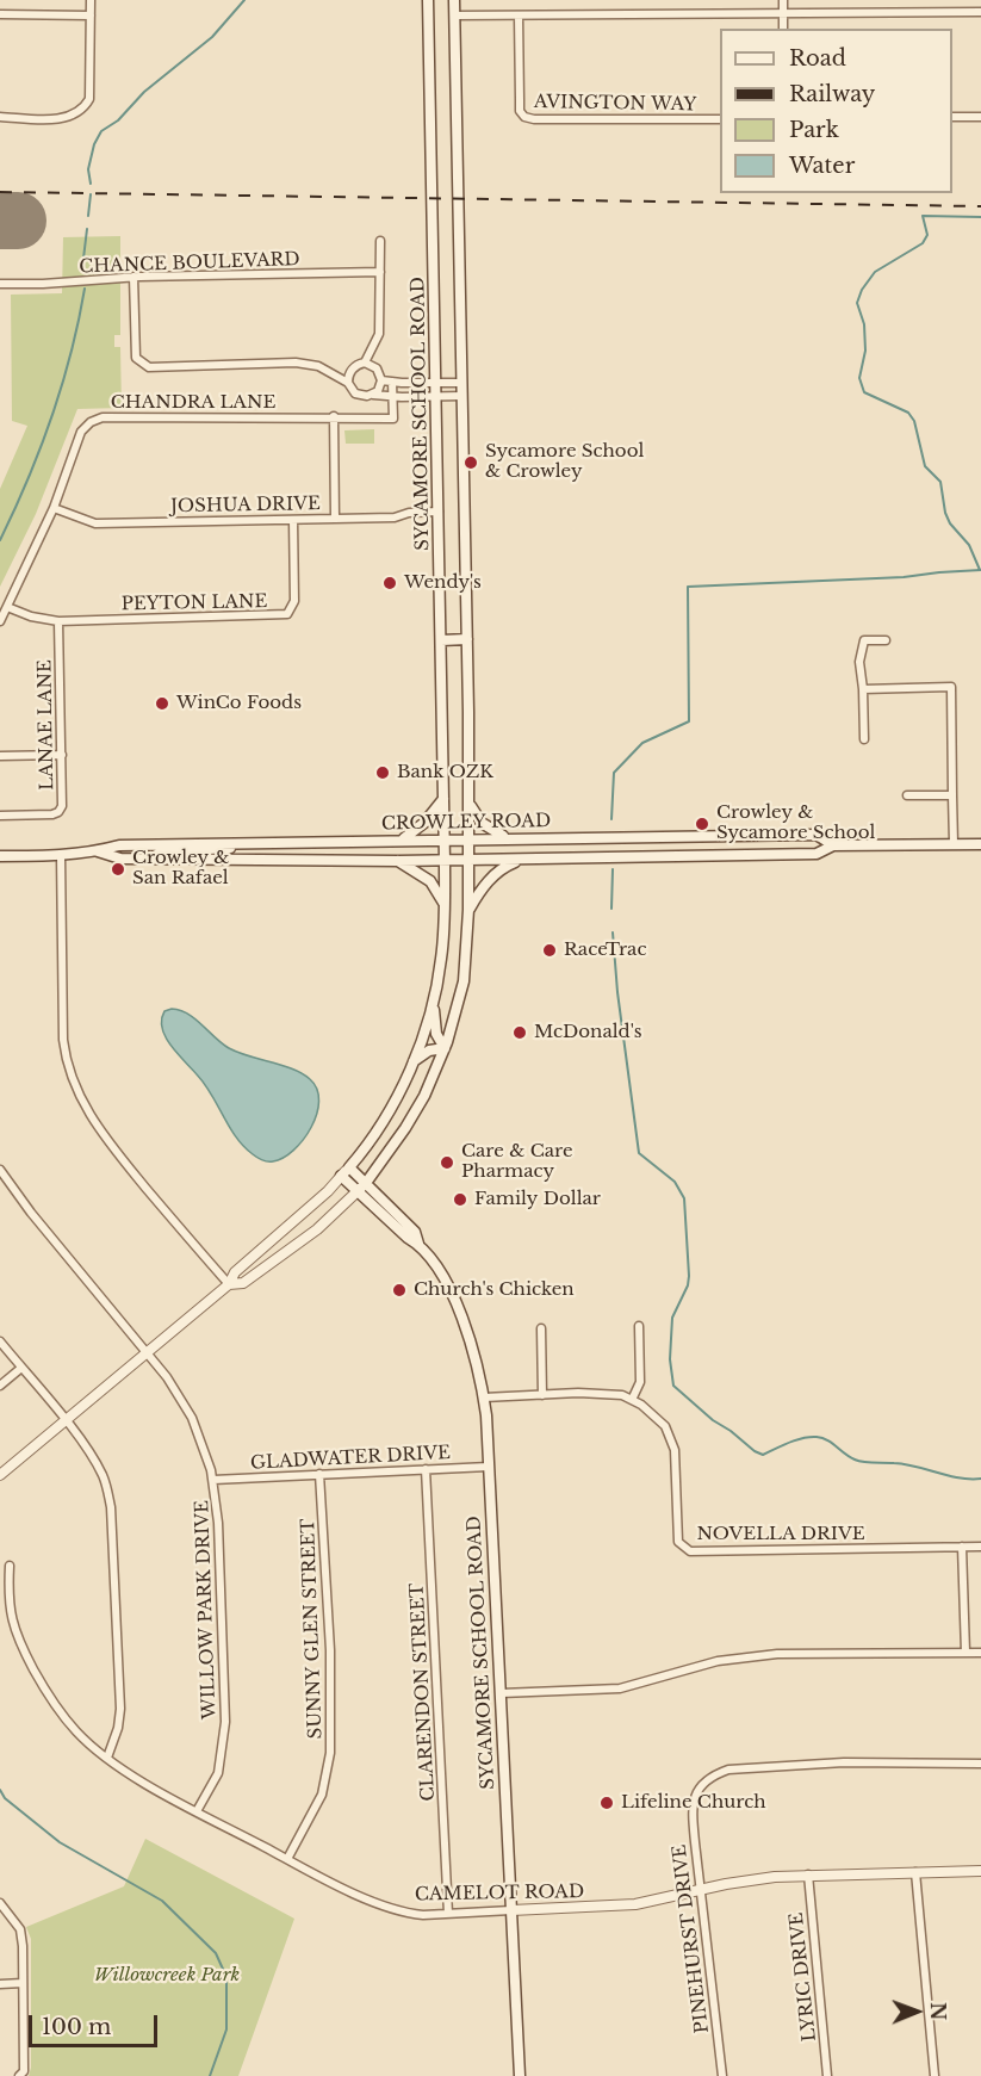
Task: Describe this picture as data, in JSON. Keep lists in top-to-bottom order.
{
  "streets": {
    "main road": ["SYCAMORE SCHOOL ROAD", "CROWLEY ROAD"],
    "street": [
      "AVINGTON WAY",
      "CHANCE BOULEVARD",
      "CHANDRA LANE",
      "JOSHUA DRIVE",
      "PEYTON LANE",
      "LANAE LANE",
      "GLADWATER DRIVE",
      "NOVELLA DRIVE",
      "WILLOW PARK DRIVE",
      "SUNNY GLEN STREET",
      "CLARENDON STREET",
      "CAMELOT ROAD",
      "PINEHURST DRIVE",
      "LYRIC DRIVE"
    ]
  },
  "crossings": [
    ["CHANDRA LANE", "JOSHUA DRIVE"],
    ["CHANDRA LANE", "PEYTON LANE"],
    ["SYCAMORE SCHOOL ROAD", "JOSHUA DRIVE"],
    ["SYCAMORE SCHOOL ROAD", "CROWLEY ROAD"],
    ["SYCAMORE SCHOOL ROAD", "GLADWATER DRIVE"],
    ["SYCAMORE SCHOOL ROAD", "NOVELLA DRIVE"],
    ["SYCAMORE SCHOOL ROAD", "CAMELOT ROAD"],
    ["JOSHUA DRIVE", "PEYTON LANE"],
    ["PEYTON LANE", "LANAE LANE"],
    ["GLADWATER DRIVE", "WILLOW PARK DRIVE"],
    ["GLADWATER DRIVE", "SUNNY GLEN STREET"],
    ["GLADWATER DRIVE", "CLARENDON STREET"],
    ["WILLOW PARK DRIVE", "CAMELOT ROAD"],
    ["SUNNY GLEN STREET", "CAMELOT ROAD"],
    ["CLARENDON STREET", "CAMELOT ROAD"],
    ["CAMELOT ROAD", "PINEHURST DRIVE"],
    ["CAMELOT ROAD", "LYRIC DRIVE"]
  ],
  "parks": ["Willowcreek Park"],
  "places": [
    "Sycamore School & Crowley",
    "Wendy's",
    "WinCo Foods",
    "Bank OZK",
    "Crowley & Sycamore School",
    "Crowley & San Rafael",
    "RaceTrac",
    "McDonald's",
    "Care & Care Pharmacy",
    "Family Dollar",
    "Church's Chicken",
    "Lifeline Church"
  ],
  "legend": [
    "Road",
    "Railway",
    "Park",
    "Water"
  ],
  "scale_bar": "100 m",
  "north": "right"
}
